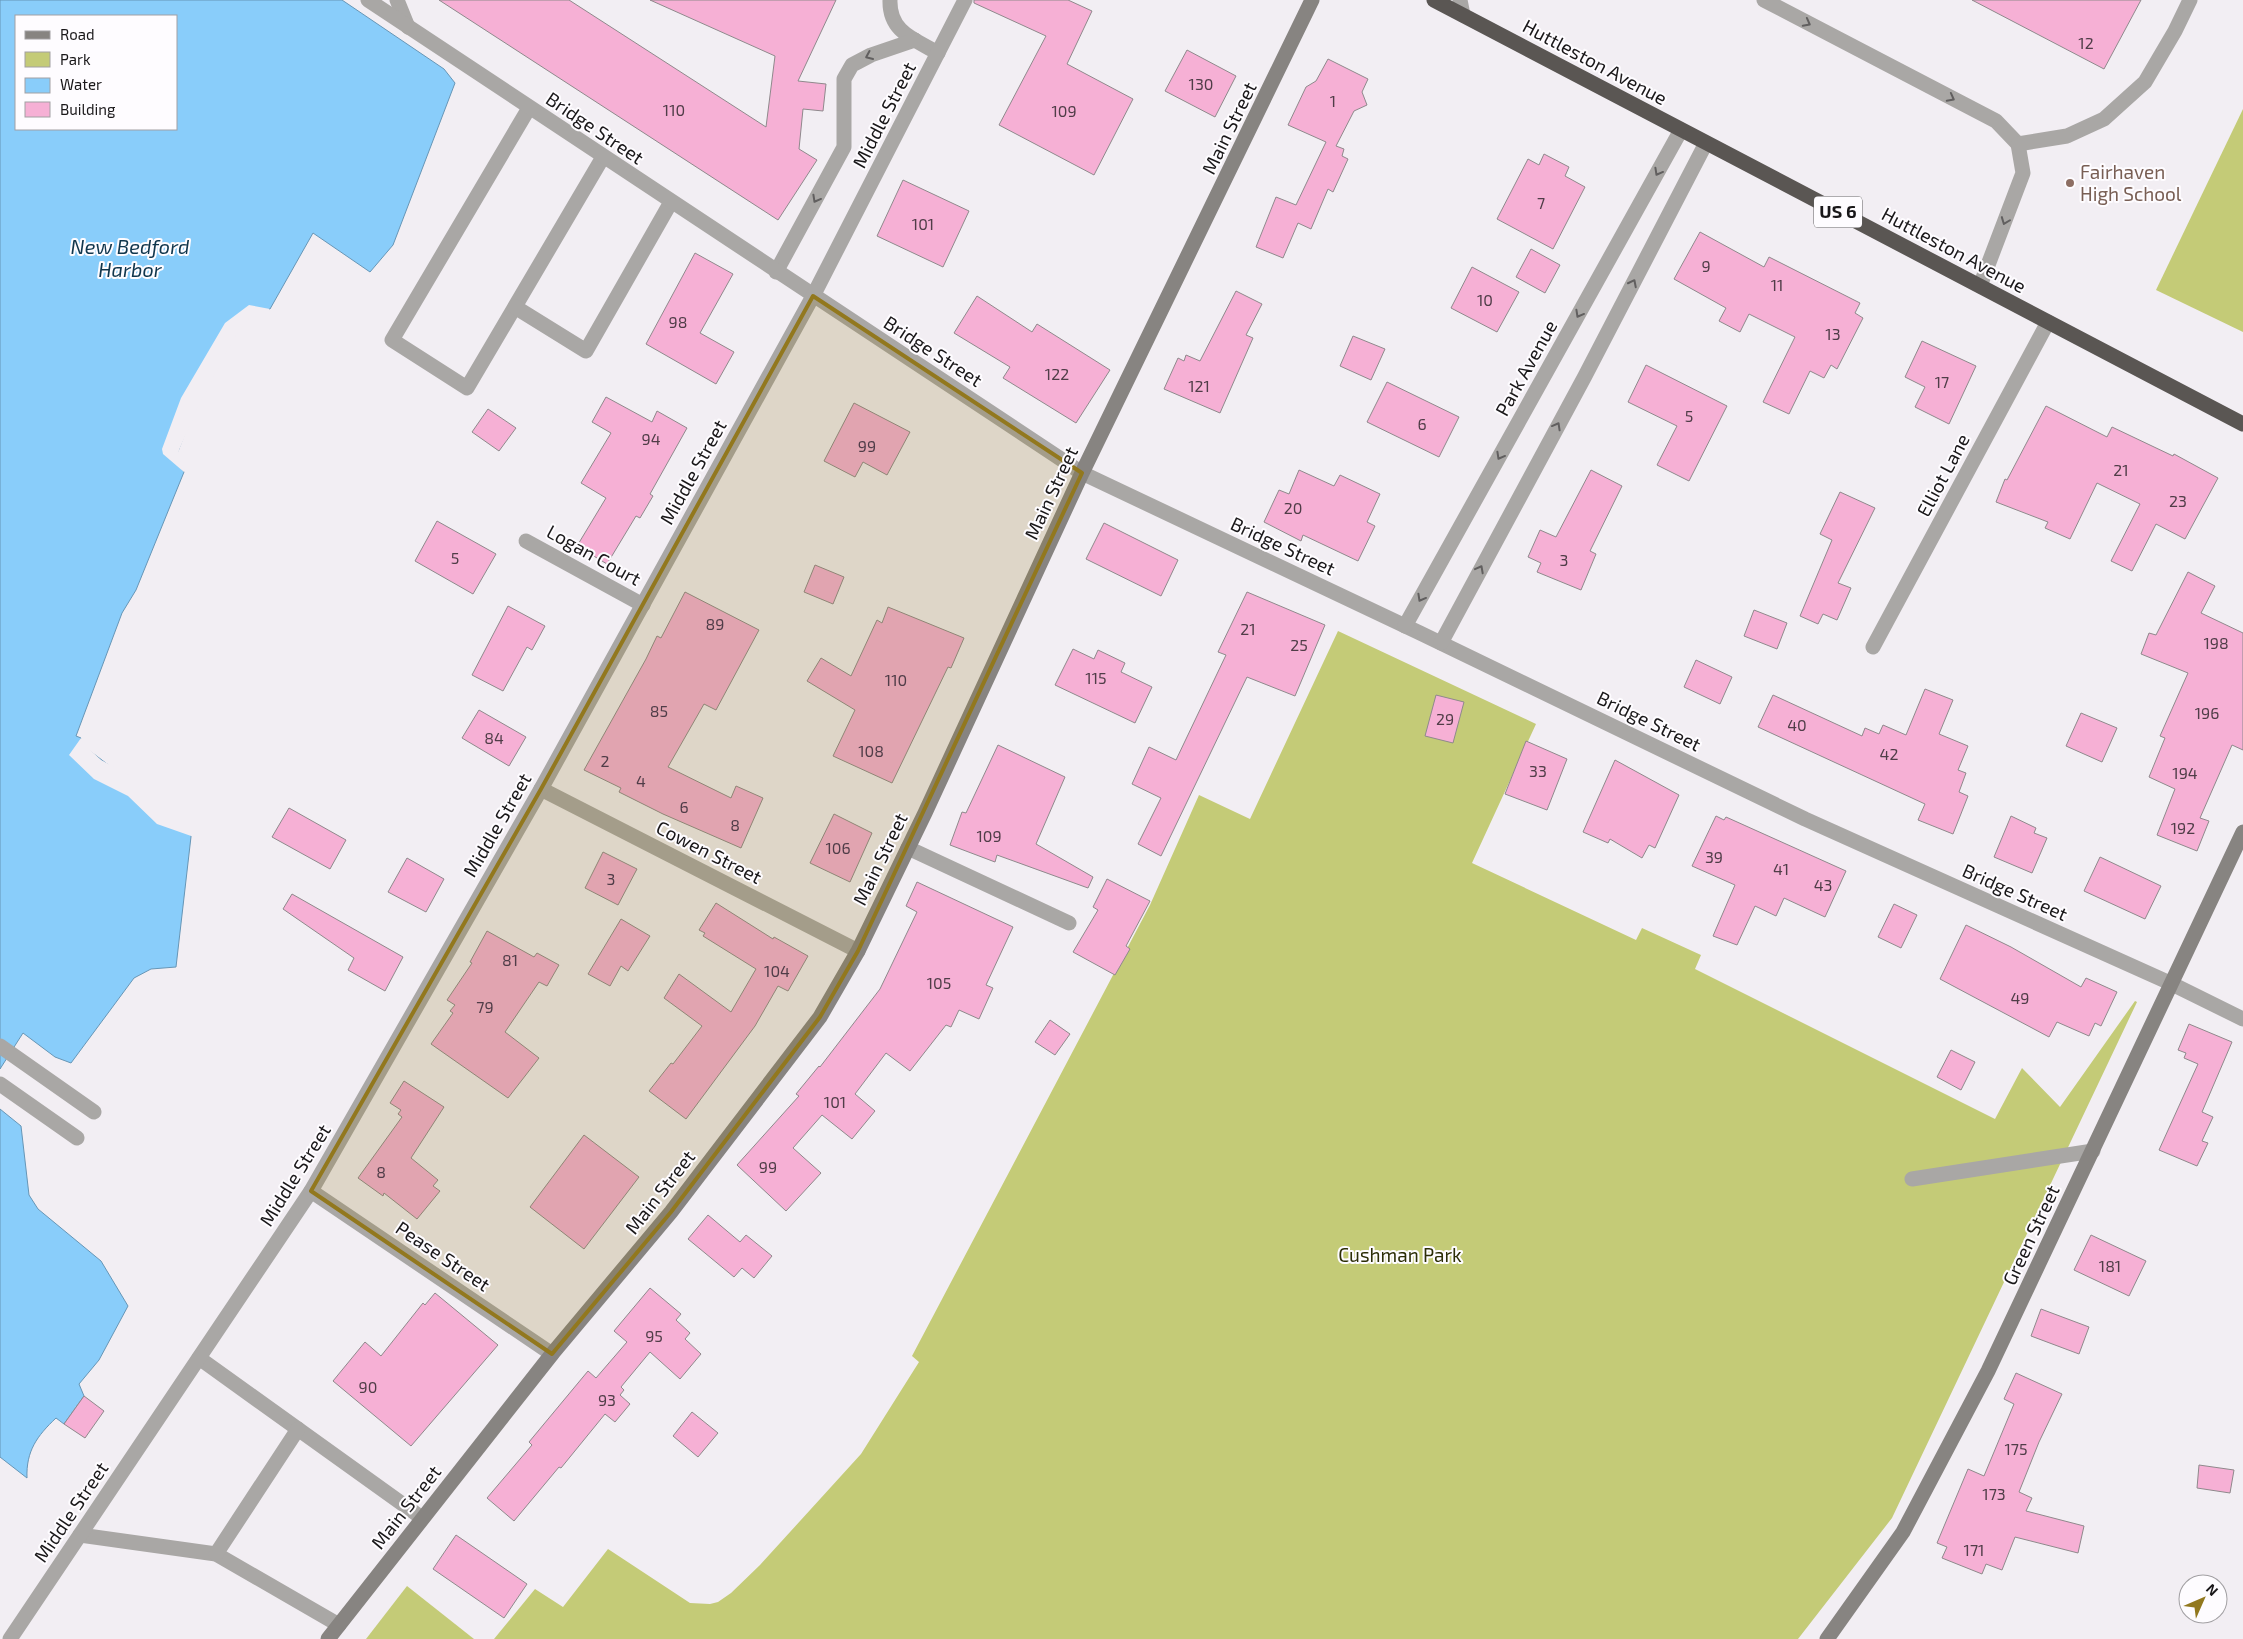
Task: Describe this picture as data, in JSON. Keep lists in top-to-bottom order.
{
  "streets": {
    "highway": ["Huttleston Avenue", "US 6"],
    "main road": ["Main Street", "Green Street"],
    "street": [
      "Middle Street",
      "Bridge Street",
      "Park Avenue",
      "Elliot Lane",
      "Logan Court",
      "Cowen Street",
      "Pease Street"
    ]
  },
  "crossings": [
    ["Huttleston Avenue", "Park Avenue"],
    ["Huttleston Avenue", "Elliot Lane"],
    ["Middle Street", "Bridge Street"],
    ["Middle Street", "Logan Court"],
    ["Middle Street", "Cowen Street"],
    ["Middle Street", "Pease Street"],
    ["Bridge Street", "Main Street"],
    ["Bridge Street", "Park Avenue"],
    ["Bridge Street", "Green Street"],
    ["Main Street", "Cowen Street"],
    ["Main Street", "Pease Street"]
  ],
  "water": ["New Bedford Harbor"],
  "parks": ["Cushman Park"],
  "places": ["Fairhaven High School"],
  "house_numbers": [
    "12",
    "130",
    "1",
    "110",
    "109",
    "7",
    "101",
    "9",
    "11",
    "10",
    "98",
    "13",
    "122",
    "17",
    "121",
    "5",
    "6",
    "94",
    "99",
    "21",
    "23",
    "20",
    "5",
    "3",
    "89",
    "21",
    "198",
    "25",
    "115",
    "110",
    "85",
    "196",
    "29",
    "40",
    "84",
    "108",
    "42",
    "2",
    "33",
    "194",
    "4",
    "6",
    "8",
    "192",
    "109",
    "106",
    "39",
    "41",
    "3",
    "43",
    "81",
    "104",
    "105",
    "49",
    "79",
    "101",
    "99",
    "8",
    "181",
    "95",
    "90",
    "93",
    "175",
    "173",
    "171"
  ],
  "legend": [
    "Road",
    "Park",
    "Water",
    "Building"
  ],
  "north": "top right"
}
